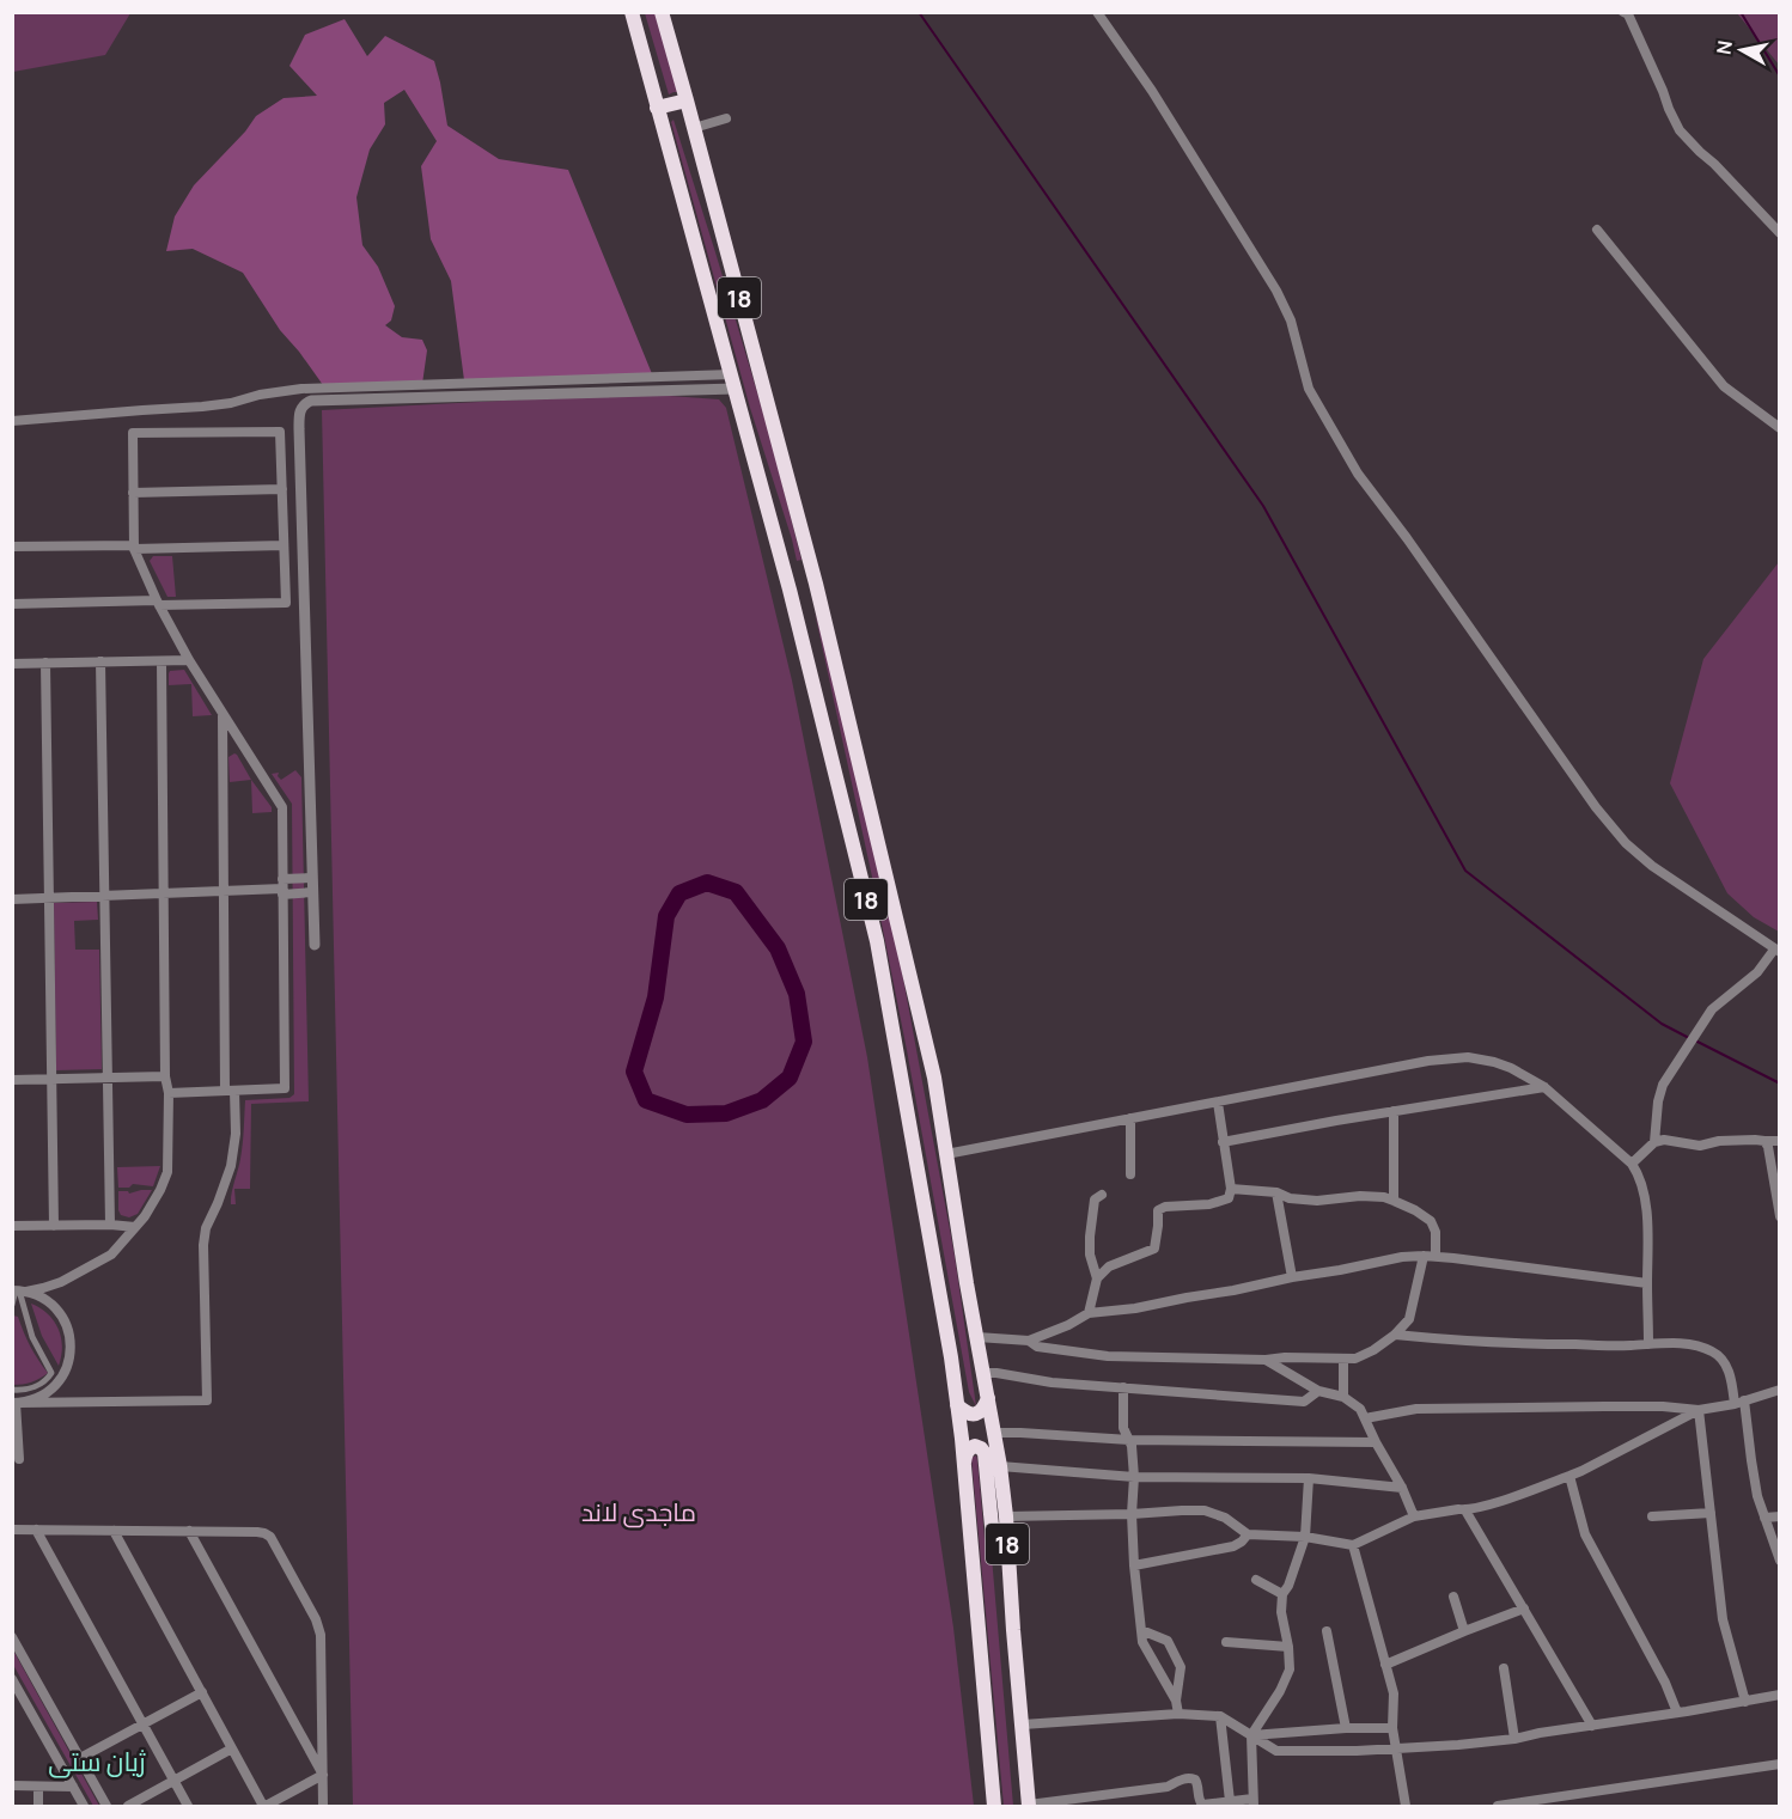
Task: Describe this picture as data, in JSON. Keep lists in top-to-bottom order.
{
  "streets": {
    "highway": ["18"]
  },
  "districts": ["ژیان ستی"],
  "parks": ["ماجدی لاند"],
  "north": "left"
}
